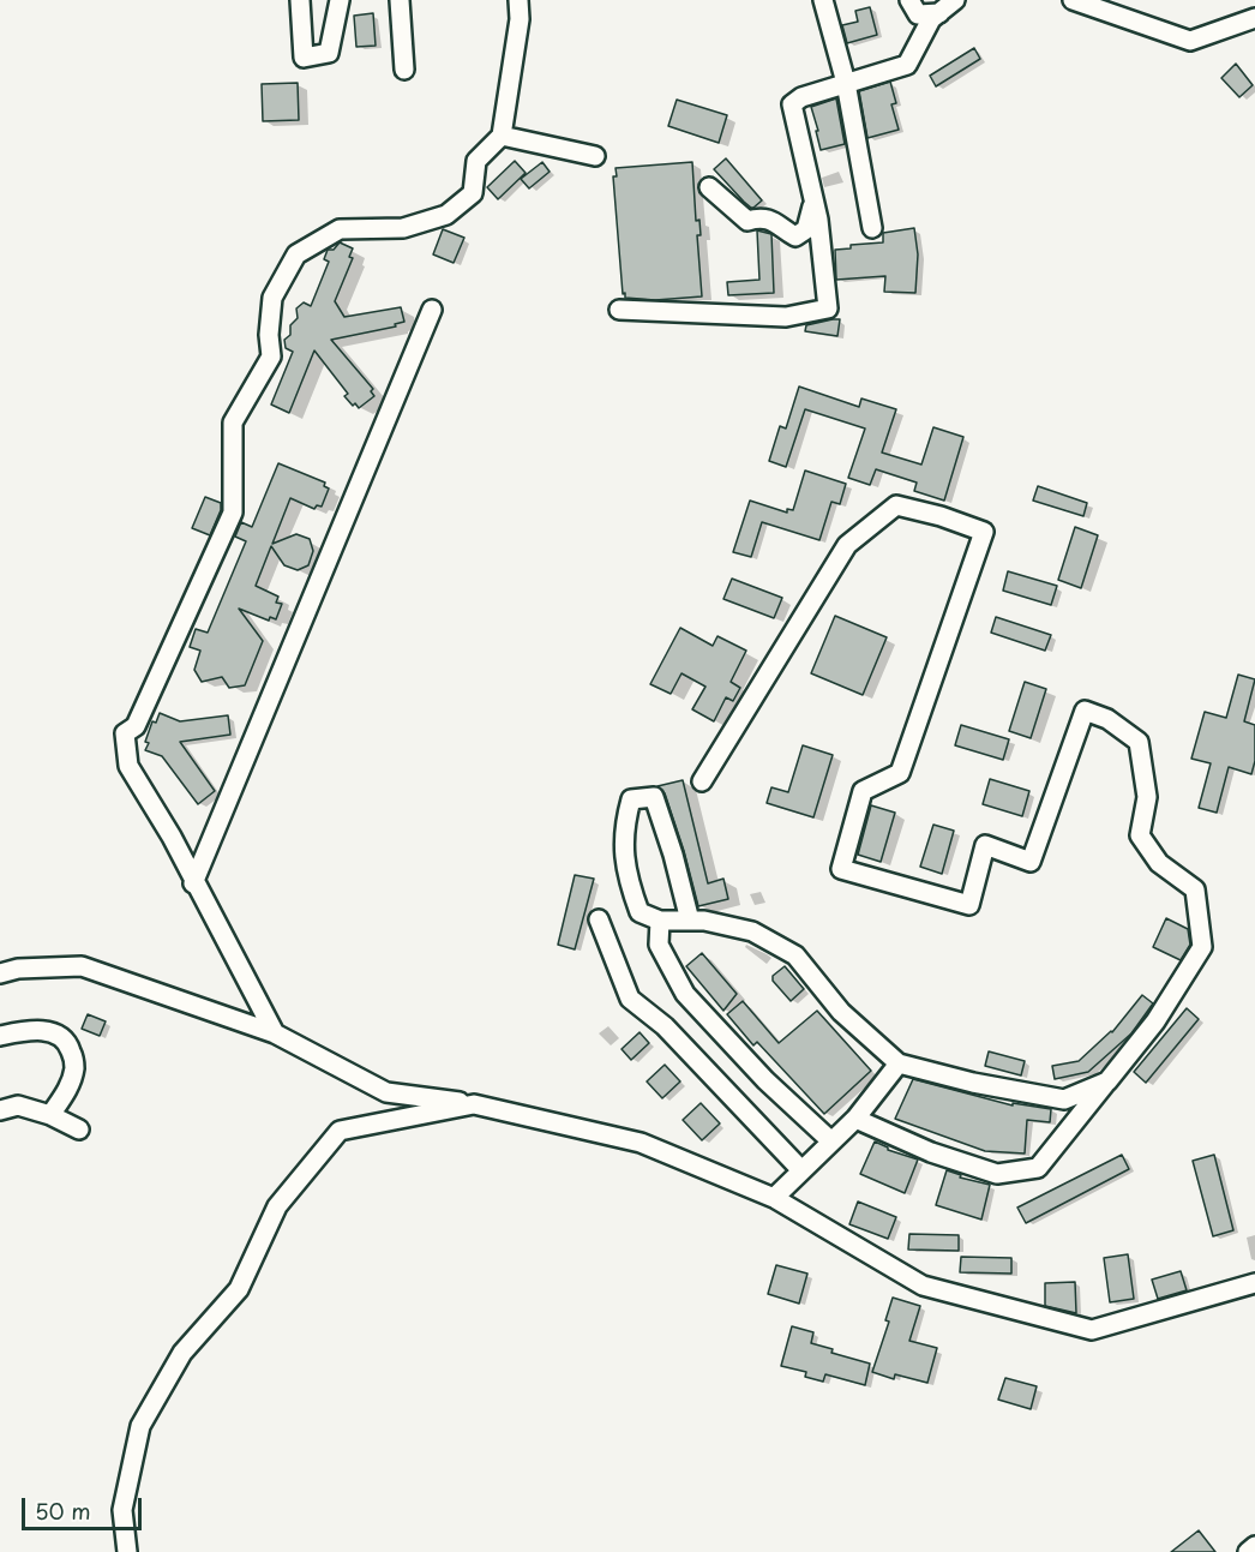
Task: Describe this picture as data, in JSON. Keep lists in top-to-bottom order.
{
  "scale_bar": "50 m"
}
